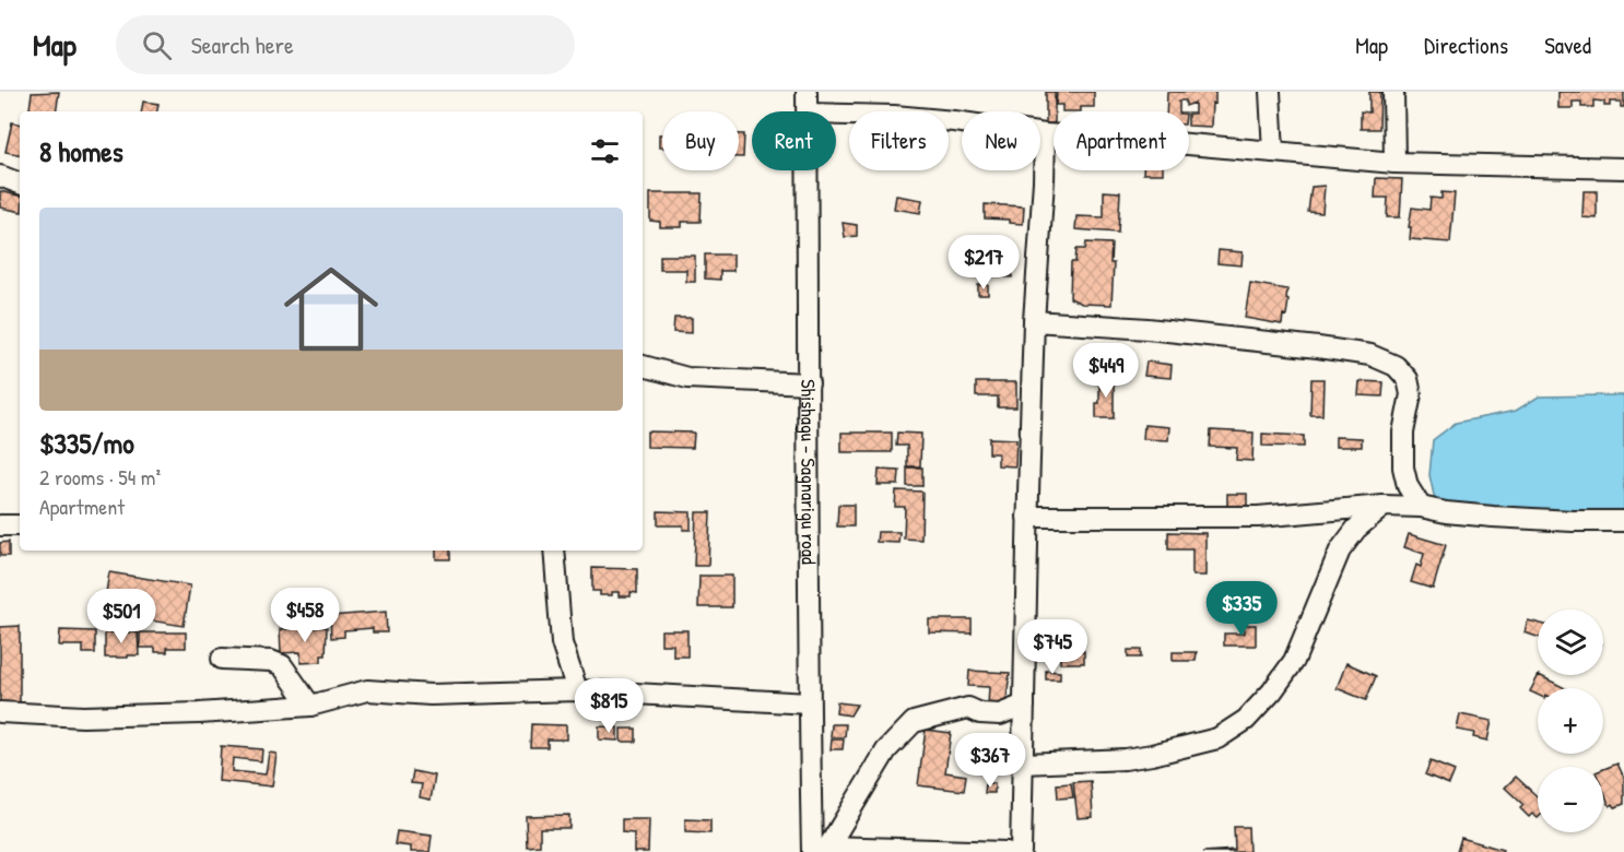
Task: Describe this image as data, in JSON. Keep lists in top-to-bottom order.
{
  "streets": {
    "street": ["Shishagu - Sagnarigu road"]
  },
  "page": {
    "header": "Map",
    "search": "Search here",
    "nav": ["Map", "Directions", "Saved"],
    "chip": [
      "Buy",
      "Rent",
      "Filters",
      "New",
      "Apartment"
    ],
    "heading": "8 homes",
    "list": [
      {
        "name": "$335/mo",
        "note": "2 rooms · 54 m² · Apartment"
      }
    ],
    "price": [
      "$217",
      "$449",
      "$335",
      "$458",
      "$501",
      "$745",
      "$815",
      "$367"
    ],
    "map_buttons": ["+", "−"]
  }
}
